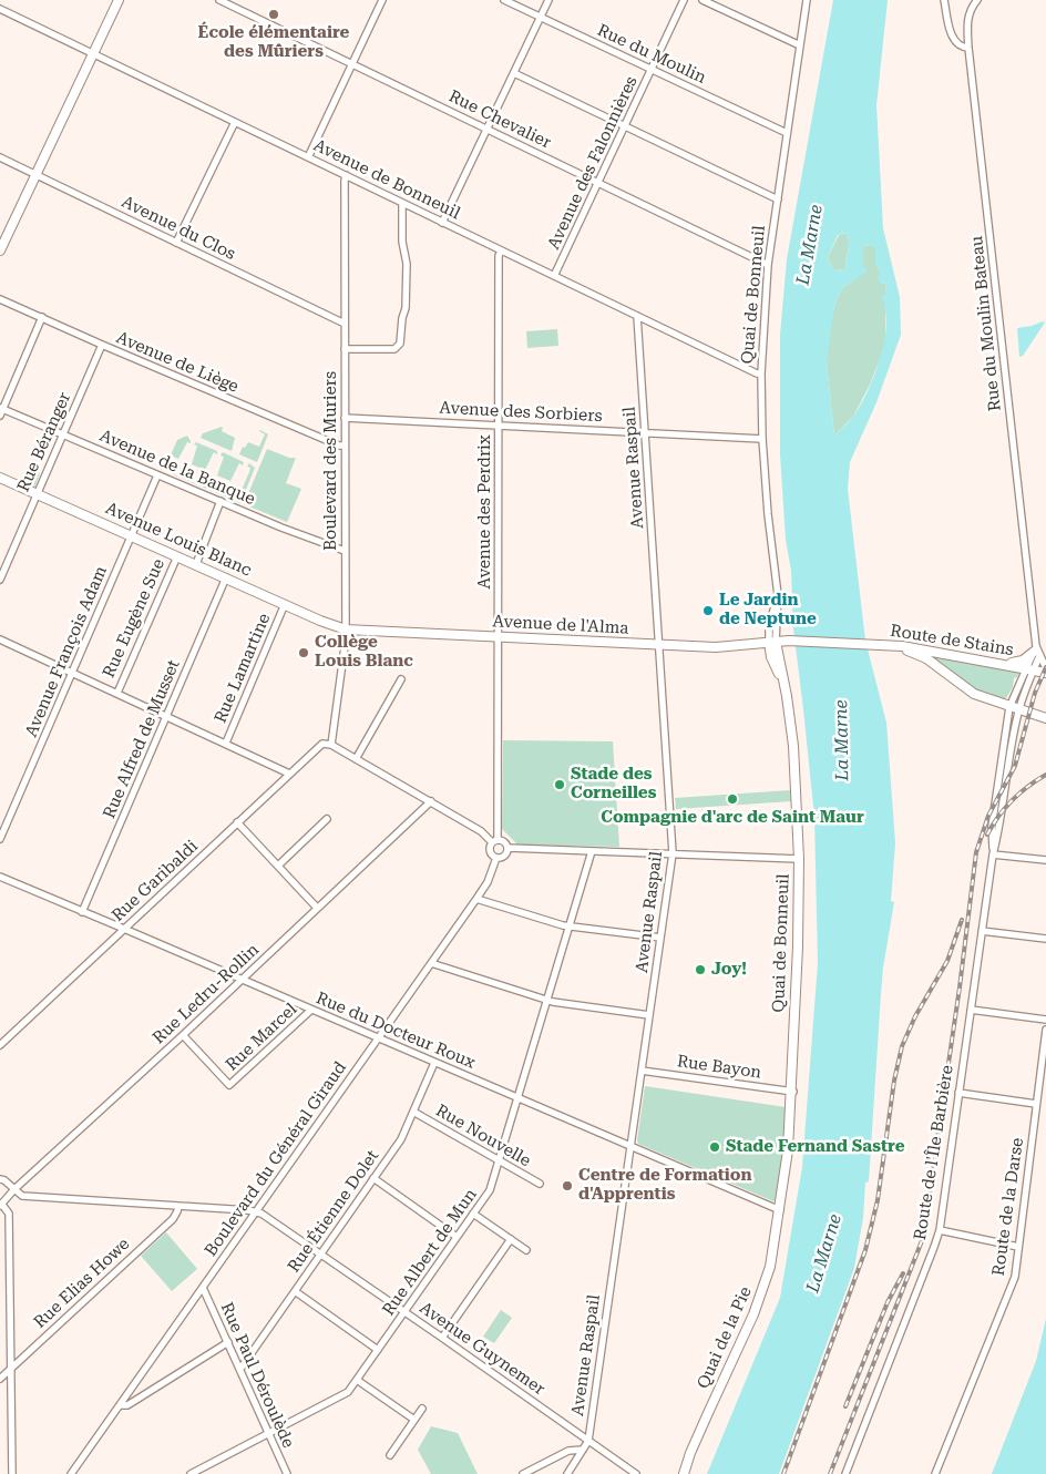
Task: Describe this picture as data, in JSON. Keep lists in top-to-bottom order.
{
  "streets": {
    "main road": [
      "Quai de Bonneuil",
      "Avenue Louis Blanc",
      "Avenue de l'Alma",
      "Route de Stains",
      "Quai de la Pie"
    ],
    "street": [
      "Rue du Moulin",
      "Rue Chevalier",
      "Avenue des Falonnières",
      "Avenue de Bonneuil",
      "Avenue du Clos",
      "Rue du Moulin Bateau",
      "Avenue de Liège",
      "Avenue des Sorbiers",
      "Rue Béranger",
      "Boulevard des Muriers",
      "Avenue de la Banque",
      "Avenue Raspail",
      "Avenue des Perdrix",
      "Rue Eugène Sue",
      "Avenue François Adam",
      "Rue Lamartine",
      "Rue Alfred de Musset",
      "Rue Garibaldi",
      "Rue Ledru-Rollin",
      "Rue du Docteur Roux",
      "Rue Marcel",
      "Rue Bayon",
      "Rue Nouvelle",
      "Route de l'Île Barbière",
      "Boulevard du Général Giraud",
      "Route de la Darse",
      "Rue Étienne Dolet",
      "Rue Albert de Mun",
      "Rue Elias Howe",
      "Avenue Guynemer",
      "Rue Paul Déroulède"
    ]
  },
  "crossings": [
    ["Rue du Moulin", "Avenue des Falonnières"],
    ["Rue du Moulin", "Quai de Bonneuil"],
    ["Rue Chevalier", "Avenue des Falonnières"],
    ["Rue Chevalier", "Quai de Bonneuil"],
    ["Avenue des Falonnières", "Avenue de Bonneuil"],
    ["Avenue de Bonneuil", "Quai de Bonneuil"],
    ["Avenue de Bonneuil", "Boulevard des Muriers"],
    ["Avenue de Bonneuil", "Avenue Raspail"],
    ["Avenue de Bonneuil", "Avenue des Perdrix"],
    ["Avenue du Clos", "Boulevard des Muriers"],
    ["Quai de Bonneuil", "Avenue des Sorbiers"],
    ["Quai de Bonneuil", "Avenue de l'Alma"],
    ["Quai de Bonneuil", "Rue du Docteur Roux"],
    ["Quai de Bonneuil", "Rue Bayon"],
    ["Quai de Bonneuil", "Quai de la Pie"],
    ["Rue du Moulin Bateau", "Route de l'Île Barbière"],
    ["Avenue de Liège", "Rue Béranger"],
    ["Avenue de Liège", "Boulevard des Muriers"],
    ["Avenue des Sorbiers", "Boulevard des Muriers"],
    ["Avenue des Sorbiers", "Avenue Raspail"],
    ["Avenue des Sorbiers", "Avenue des Perdrix"],
    ["Rue Béranger", "Avenue de la Banque"],
    ["Rue Béranger", "Avenue Louis Blanc"],
    ["Boulevard des Muriers", "Avenue de la Banque"],
    ["Boulevard des Muriers", "Avenue Louis Blanc"],
    ["Boulevard des Muriers", "Avenue de l'Alma"],
    ["Boulevard des Muriers", "Rue Garibaldi"],
    ["Avenue de la Banque", "Avenue François Adam"],
    ["Avenue Raspail", "Avenue de l'Alma"],
    ["Avenue Raspail", "Rue du Docteur Roux"],
    ["Avenue Raspail", "Rue Bayon"],
    ["Avenue Raspail", "Avenue Guynemer"],
    ["Avenue des Perdrix", "Avenue de l'Alma"],
    ["Avenue des Perdrix", "Boulevard du Général Giraud"],
    ["Avenue Louis Blanc", "Rue Eugène Sue"],
    ["Avenue Louis Blanc", "Avenue de l'Alma"],
    ["Avenue Louis Blanc", "Avenue François Adam"],
    ["Avenue Louis Blanc", "Rue Lamartine"],
    ["Avenue Louis Blanc", "Rue Alfred de Musset"],
    ["Avenue de l'Alma", "Route de Stains"],
    ["Route de Stains", "Route de l'Île Barbière"],
    ["Rue Alfred de Musset", "Rue du Docteur Roux"],
    ["Rue Garibaldi", "Rue du Docteur Roux"],
    ["Rue Ledru-Rollin", "Rue du Docteur Roux"],
    ["Rue Ledru-Rollin", "Rue Marcel"],
    ["Rue du Docteur Roux", "Rue Marcel"],
    ["Rue du Docteur Roux", "Boulevard du Général Giraud"],
    ["Rue du Docteur Roux", "Rue Étienne Dolet"],
    ["Rue du Docteur Roux", "Rue Albert de Mun"],
    ["Rue du Docteur Roux", "Quai de la Pie"],
    ["Rue Nouvelle", "Rue Étienne Dolet"],
    ["Rue Nouvelle", "Rue Albert de Mun"],
    ["Boulevard du Général Giraud", "Avenue Guynemer"],
    ["Boulevard du Général Giraud", "Rue Paul Déroulède"],
    ["Rue Étienne Dolet", "Avenue Guynemer"],
    ["Rue Étienne Dolet", "Rue Paul Déroulède"],
    ["Rue Albert de Mun", "Avenue Guynemer"],
    ["Rue Albert de Mun", "Rue Paul Déroulède"]
  ],
  "water": ["La Marne"],
  "places": [
    "École élémentaire des Mûriers",
    "Le Jardin de Neptune",
    "Collège Louis Blanc",
    "Stade des Corneilles",
    "Compagnie d'arc de Saint Maur",
    "Joy!",
    "Stade Fernand Sastre",
    "Centre de Formation d'Apprentis"
  ]
}
